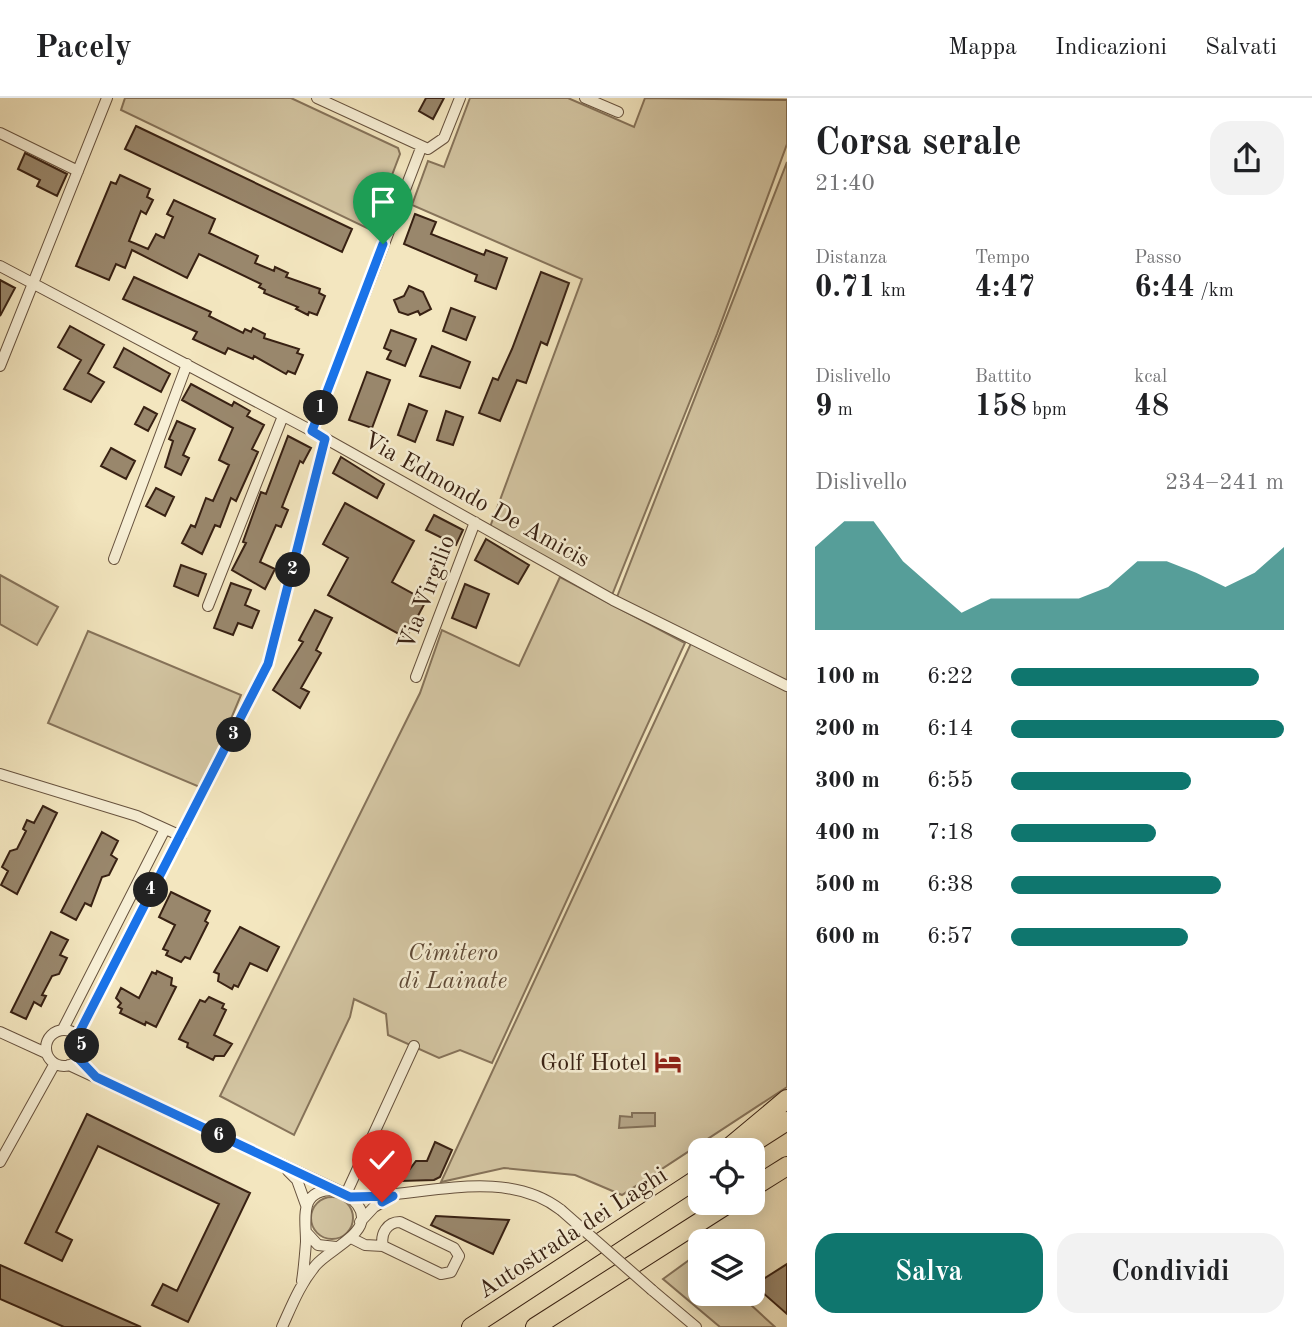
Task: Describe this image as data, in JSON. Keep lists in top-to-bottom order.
{
  "streets": {
    "highway": ["Autostrada dei Laghi"],
    "street": ["Via Edmondo De Amicis", "Via Virgilio"]
  },
  "crossings": [
    ["Via Edmondo De Amicis", "Via Virgilio"]
  ],
  "parks": ["Cimitero di Lainate"],
  "places": {
    "hotel": ["Golf Hotel"]
  },
  "page": {
    "header": "Pacely",
    "nav": ["Mappa", "Indicazioni", "Salvati"],
    "heading": ["Corsa serale", "21:40"],
    "stats": [
      ["Distanza", "0.71 km"],
      ["Tempo", "4:47"],
      ["Passo", "6:44 /km"],
      ["Dislivello", "9 m"],
      ["Battito", "158 bpm"],
      ["kcal", "48"]
    ],
    "pins": [
      "1",
      "2",
      "3",
      "4",
      "5",
      "6"
    ],
    "chart": ["Dislivello", "234–241 m"],
    "list": [
      {
        "name": "100 m",
        "note": "6:22"
      },
      {
        "name": "200 m",
        "note": "6:14"
      },
      {
        "name": "300 m",
        "note": "6:55"
      },
      {
        "name": "400 m",
        "note": "7:18"
      },
      {
        "name": "500 m",
        "note": "6:38"
      },
      {
        "name": "600 m",
        "note": "6:57"
      }
    ],
    "buttons": ["Salva", "Condividi"]
  }
}
